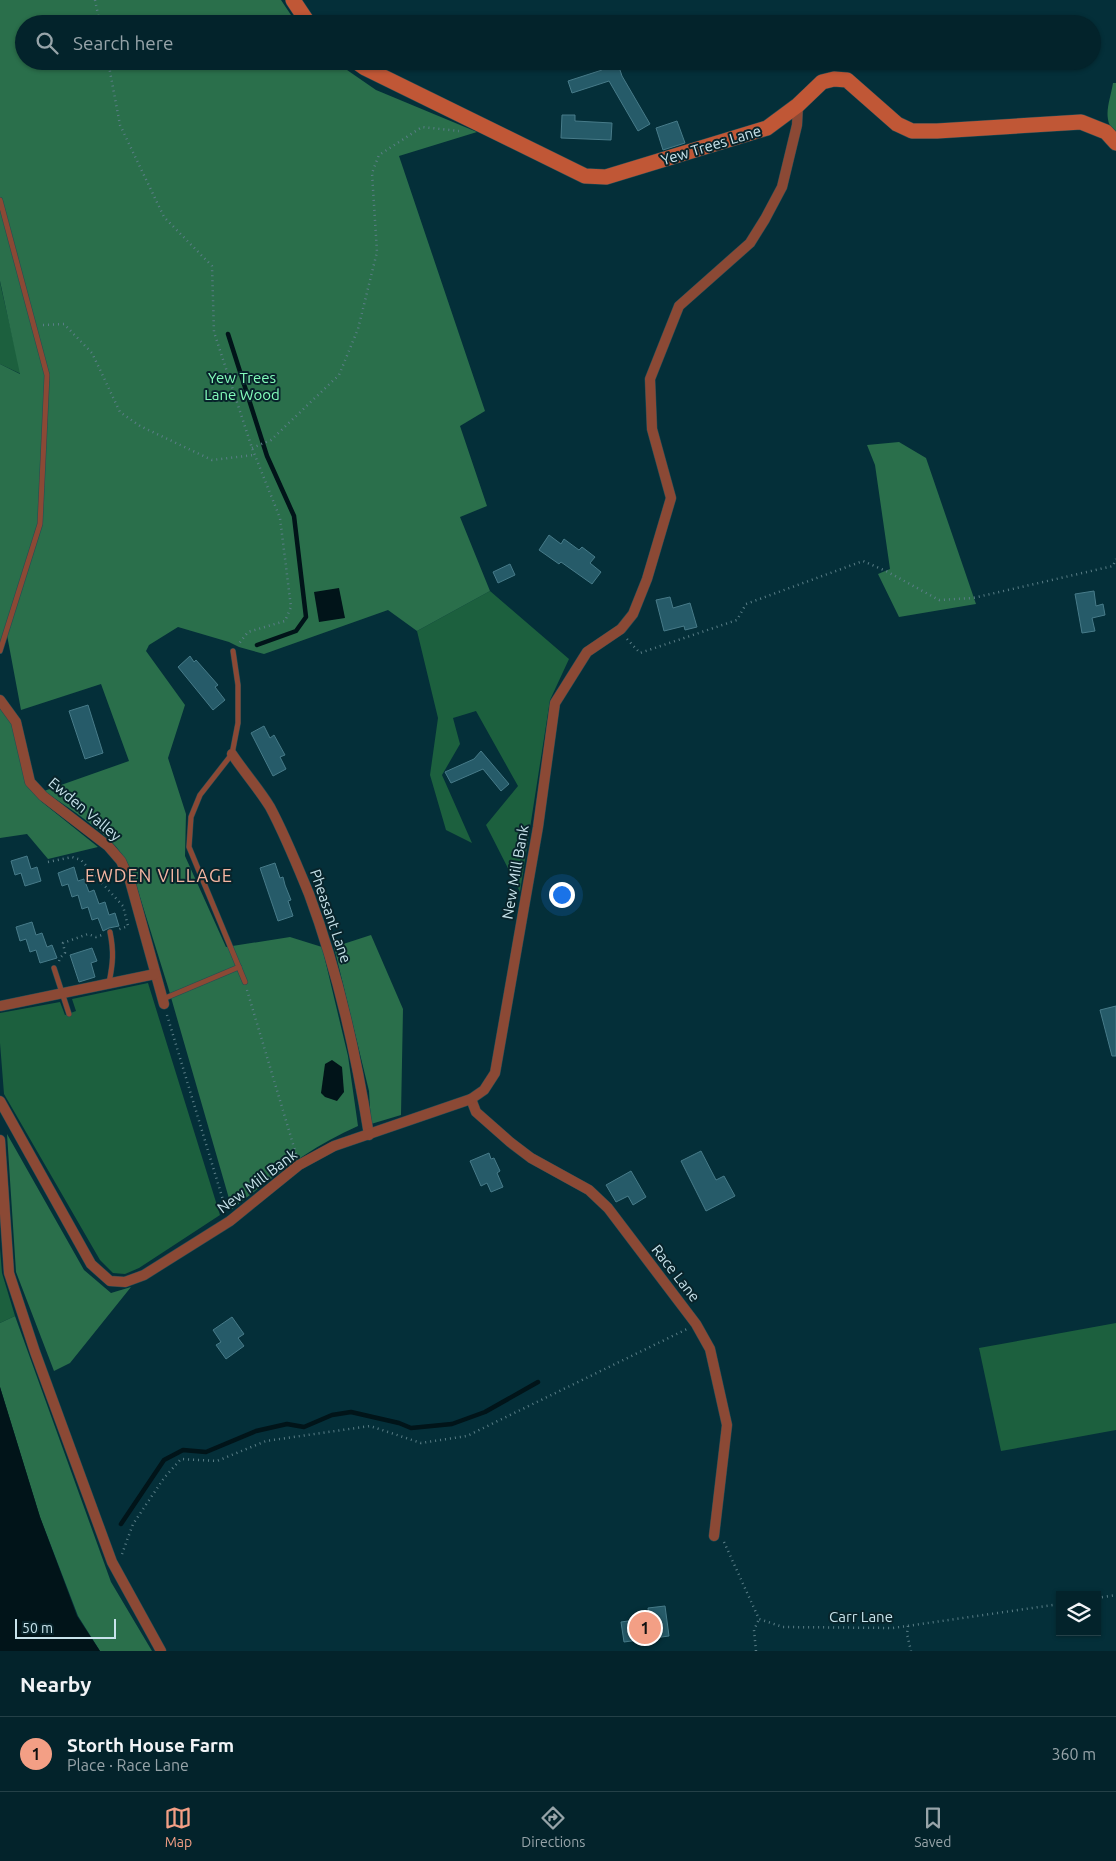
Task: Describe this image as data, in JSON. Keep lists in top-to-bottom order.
{
  "streets": {
    "street": [
      "Yew Trees Lane",
      "Ewden Valley",
      "New Mill Bank",
      "Pheasant Lane",
      "Race Lane"
    ],
    "path": ["Carr Lane"]
  },
  "crossings": [
    ["Yew Trees Lane", "New Mill Bank"],
    ["New Mill Bank", "Pheasant Lane"],
    ["New Mill Bank", "Race Lane"]
  ],
  "districts": ["EWDEN VILLAGE"],
  "parks": ["Yew Trees Lane Wood"],
  "scale_bar": "50 m",
  "page": {
    "search": "Search here",
    "pins": "1",
    "scale": "50 m",
    "heading": "Nearby",
    "list": [
      {
        "mark": "1",
        "name": "Storth House Farm",
        "note": "Place · Race Lane",
        "value": "360 m"
      }
    ],
    "nav": ["Map", "Directions", "Saved"]
  }
}
